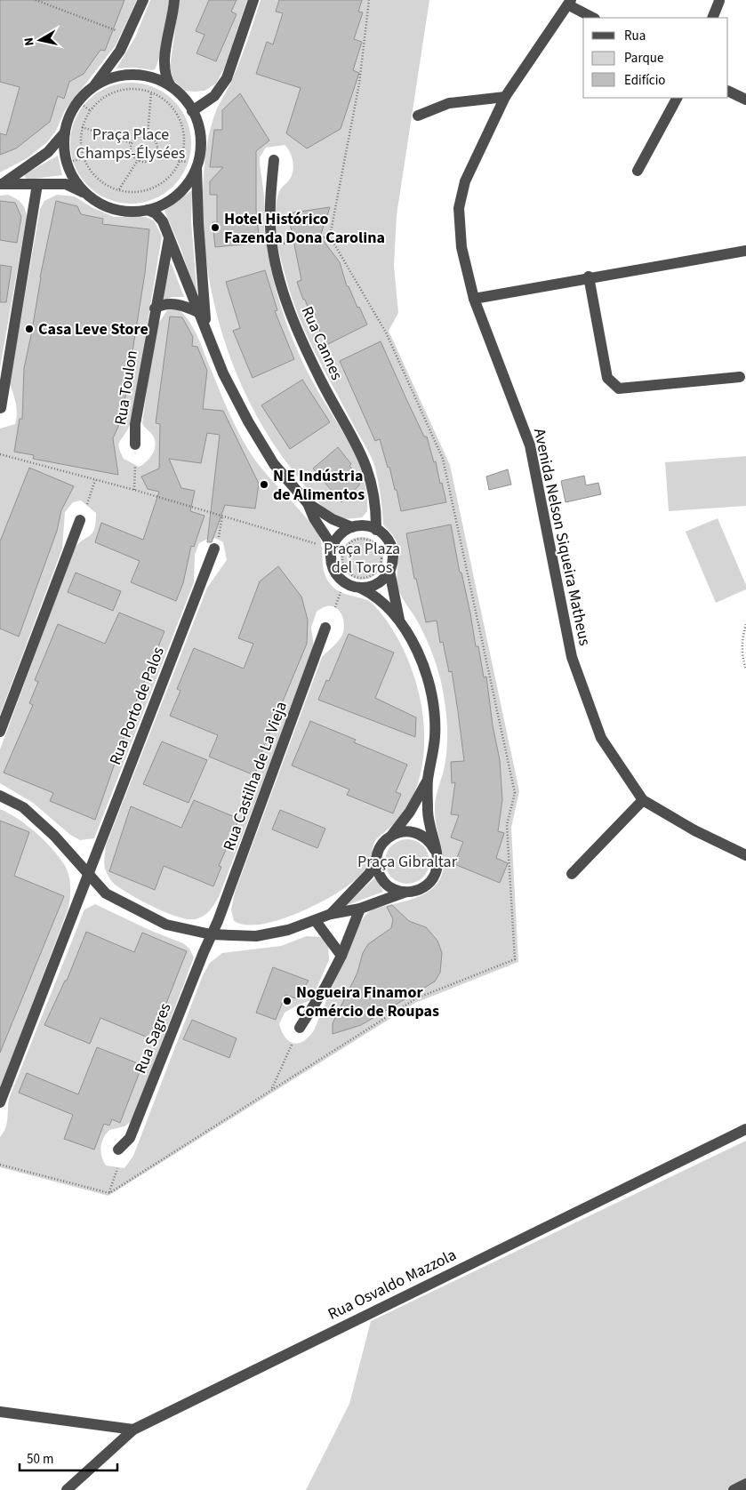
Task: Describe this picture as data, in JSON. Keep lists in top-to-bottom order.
{
  "streets": {
    "street": [
      "Rua Cannes",
      "Rua Toulon",
      "Avenida Nelson Siqueira Matheus",
      "Rua Porto de Palos",
      "Rua Castilha de La Vieja",
      "Rua Sagres",
      "Rua Osvaldo Mazzola"
    ]
  },
  "crossings": [
    ["Rua Castilha de La Vieja", "Rua Sagres"]
  ],
  "parks": ["Praça Place Champs-Élysées", "Praça Plaza del Toros", "Praça Gibraltar"],
  "places": [
    "Hotel Histórico Fazenda Dona Carolina",
    "Casa Leve Store",
    "N E Indústria de Alimentos",
    "Nogueira Finamor Comércio de Roupas"
  ],
  "legend": ["Rua", "Parque", "Edifício"],
  "scale_bar": "50 m",
  "north": "left"
}
